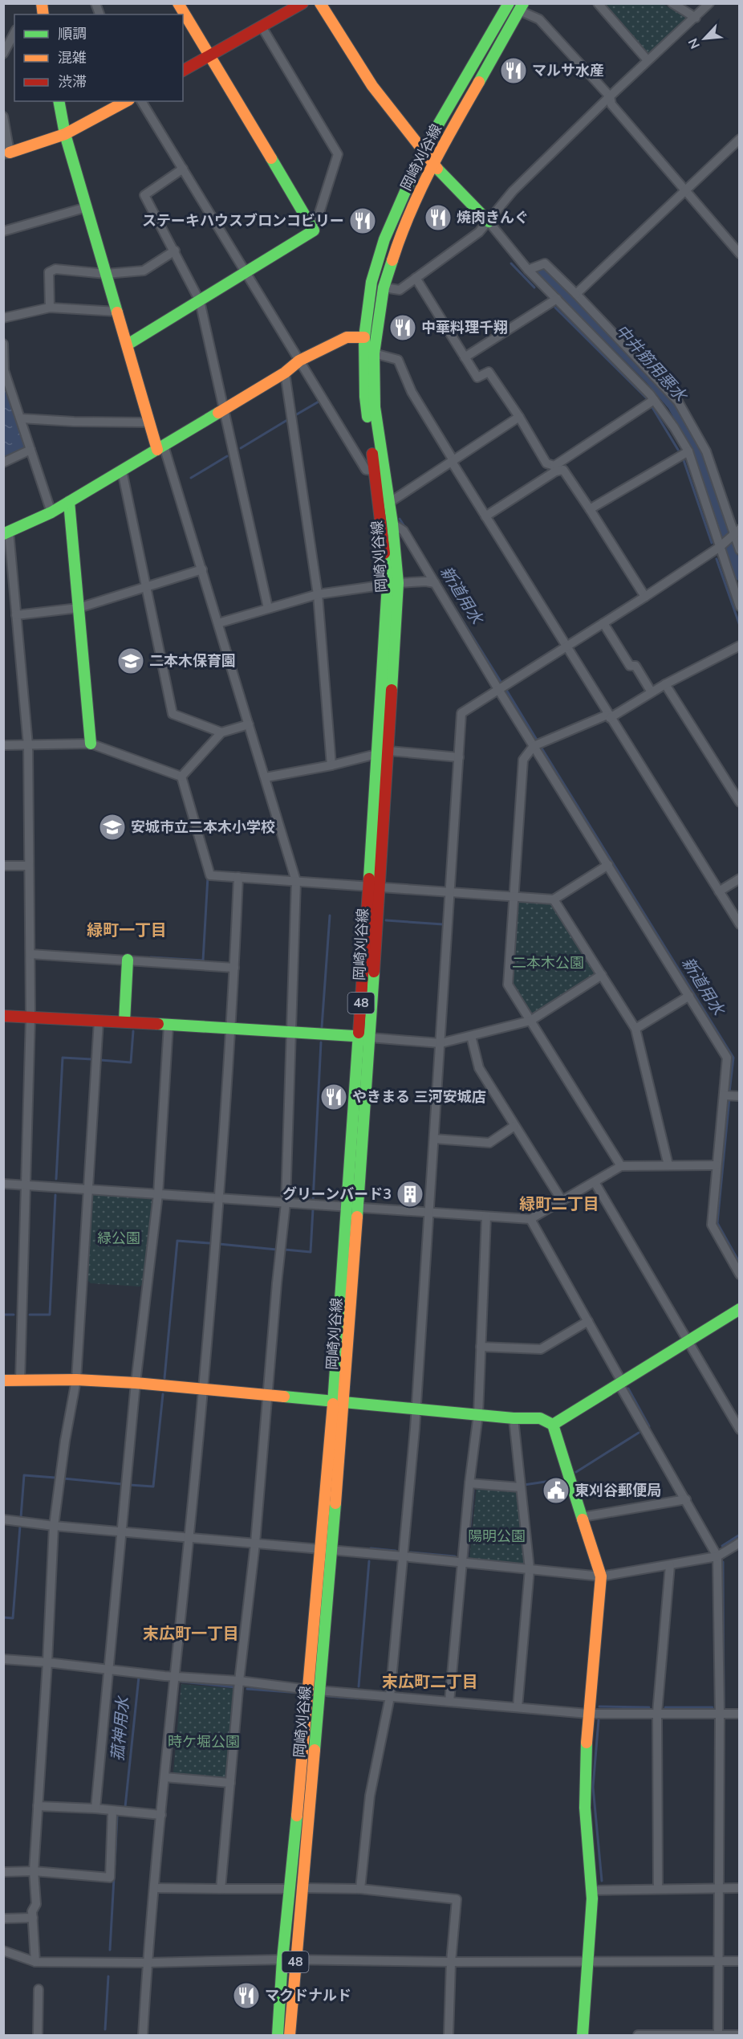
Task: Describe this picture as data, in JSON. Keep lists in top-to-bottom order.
{
  "streets": {
    "street": ["岡崎刈谷線", "48"]
  },
  "districts": [
    "緑町一丁目",
    "緑町二丁目",
    "末広町一丁目",
    "末広町二丁目"
  ],
  "water": ["中井筋用悪水", "新道用水", "菰神用水"],
  "parks": [
    "二本木公園",
    "緑公園",
    "陽明公園",
    "時ケ堀公園"
  ],
  "places": {
    "restaurant": [
      "マルサ水産",
      "焼肉きんぐ",
      "ステーキハウスブロンコビリー",
      "中華料理千翔",
      "やきまる 三河安城店",
      "マクドナルド"
    ],
    "school or university": ["二本木保育園", "安城市立二本木小学校"],
    "building": ["グリーンバード3"],
    "public building": ["東刈谷郵便局"]
  },
  "legend": ["順調", "混雑", "渋滞"],
  "north": "bottom left"
}
